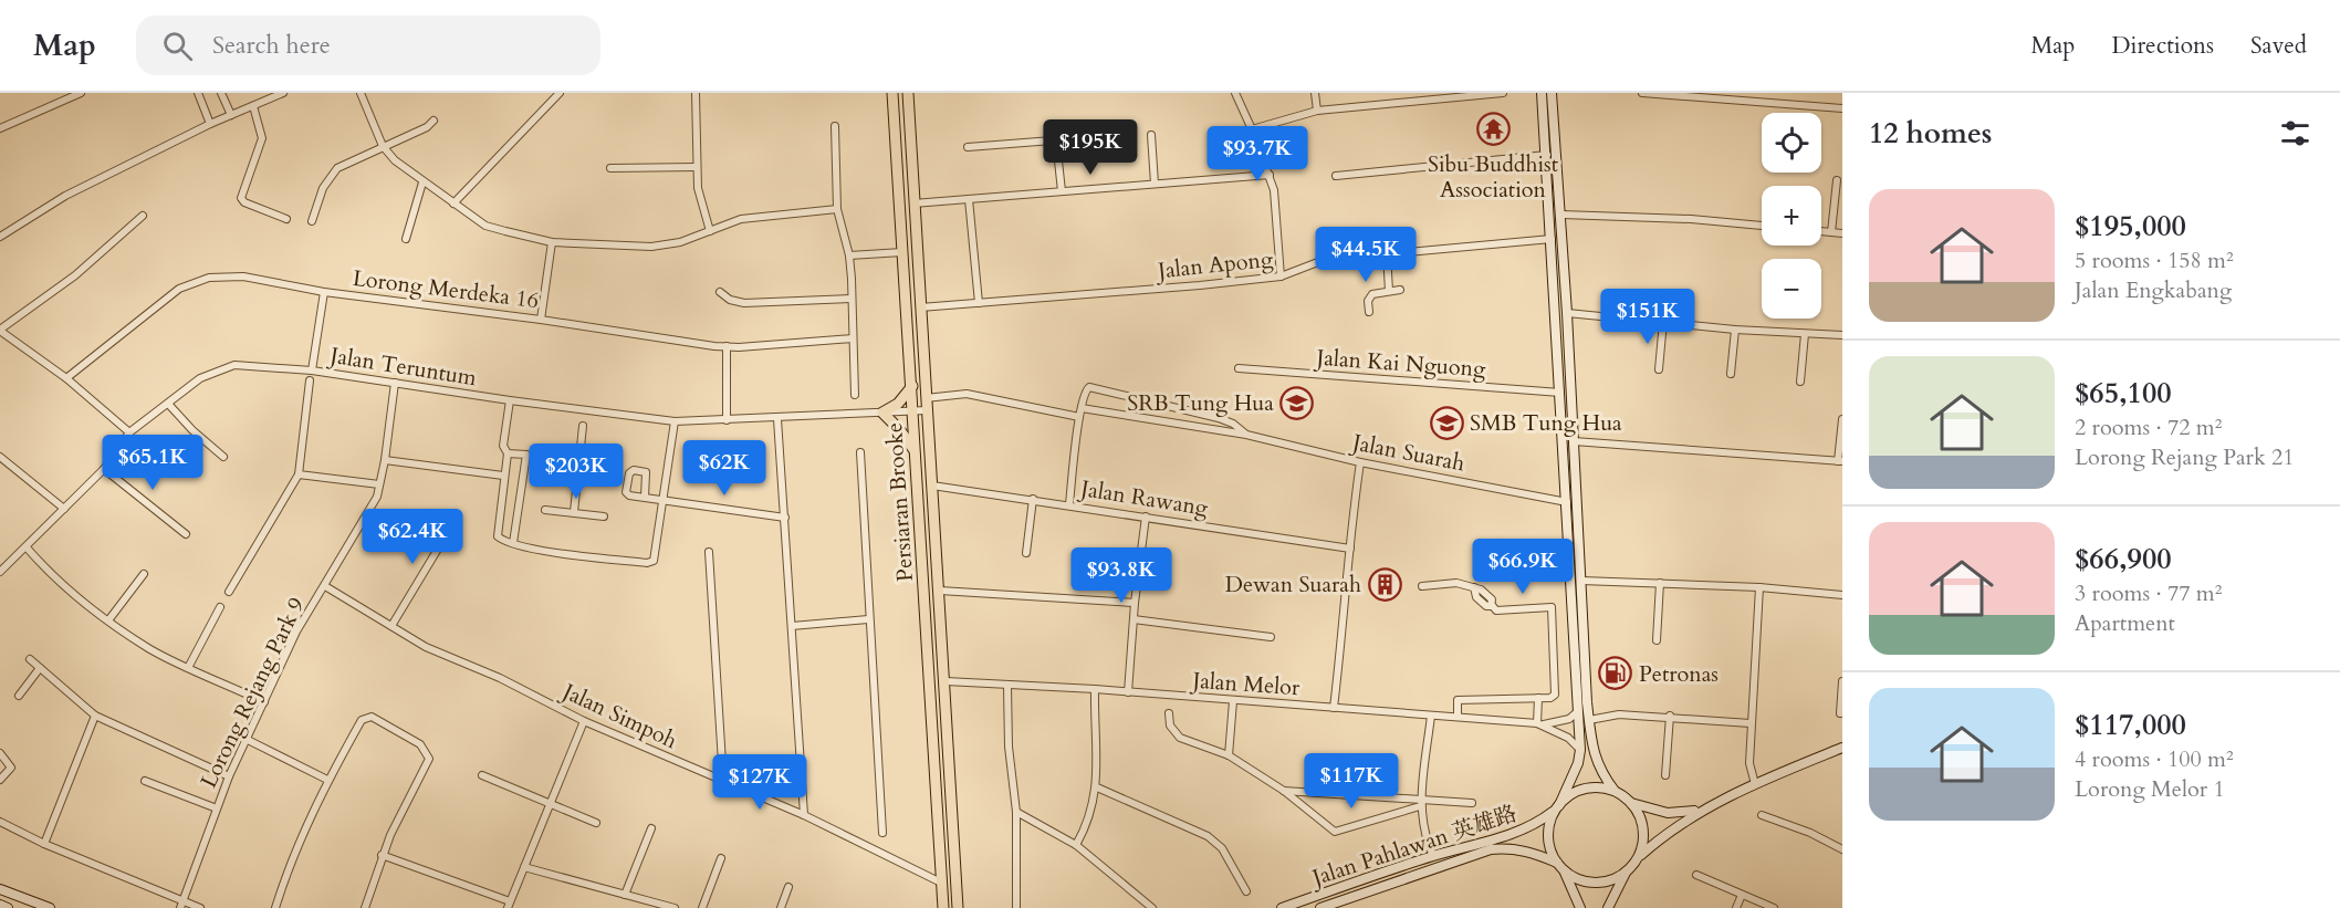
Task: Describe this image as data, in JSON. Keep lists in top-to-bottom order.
{
  "streets": {
    "main road": ["Persiaran Brooke", "Jalan Pahlawan 英雄路"],
    "street": [
      "Jalan Apong",
      "Lorong Merdeka 16",
      "Jalan Kai Nguong",
      "Jalan Teruntum",
      "Jalan Suarah",
      "Jalan Rawang",
      "Jalan Melor",
      "Lorong Rejang Park 9",
      "Jalan Simpoh"
    ]
  },
  "crossings": [
    ["Jalan Apong", "Persiaran Brooke"],
    ["Jalan Teruntum", "Persiaran Brooke"],
    ["Jalan Teruntum", "Lorong Rejang Park 9"],
    ["Jalan Suarah", "Jalan Rawang"],
    ["Jalan Rawang", "Persiaran Brooke"],
    ["Persiaran Brooke", "Jalan Melor"],
    ["Persiaran Brooke", "Jalan Simpoh"],
    ["Lorong Rejang Park 9", "Jalan Simpoh"]
  ],
  "places": {
    "temple": ["Sibu Buddhist Association"],
    "school or university": ["SRB Tung Hua", "SMB Tung Hua"],
    "building": ["Dewan Suarah"],
    "fuel station": ["Petronas"]
  },
  "page": {
    "header": "Map",
    "search": "Search here",
    "nav": ["Map", "Directions", "Saved"],
    "heading": "12 homes",
    "map_buttons": ["+", "−"],
    "price": [
      "$195K",
      "$93.7K",
      "$44.5K",
      "$151K",
      "$65.1K",
      "$62K",
      "$203K",
      "$62.4K",
      "$66.9K",
      "$93.8K",
      "$117K",
      "$127K"
    ],
    "list": [
      {
        "name": "$195,000",
        "note": "5 rooms · 158 m² · Jalan Engkabang"
      },
      {
        "name": "$65,100",
        "note": "2 rooms · 72 m² · Lorong Rejang Park 21"
      },
      {
        "name": "$66,900",
        "note": "3 rooms · 77 m² · Apartment"
      },
      {
        "name": "$117,000",
        "note": "4 rooms · 100 m² · Lorong Melor 1"
      }
    ]
  }
}
